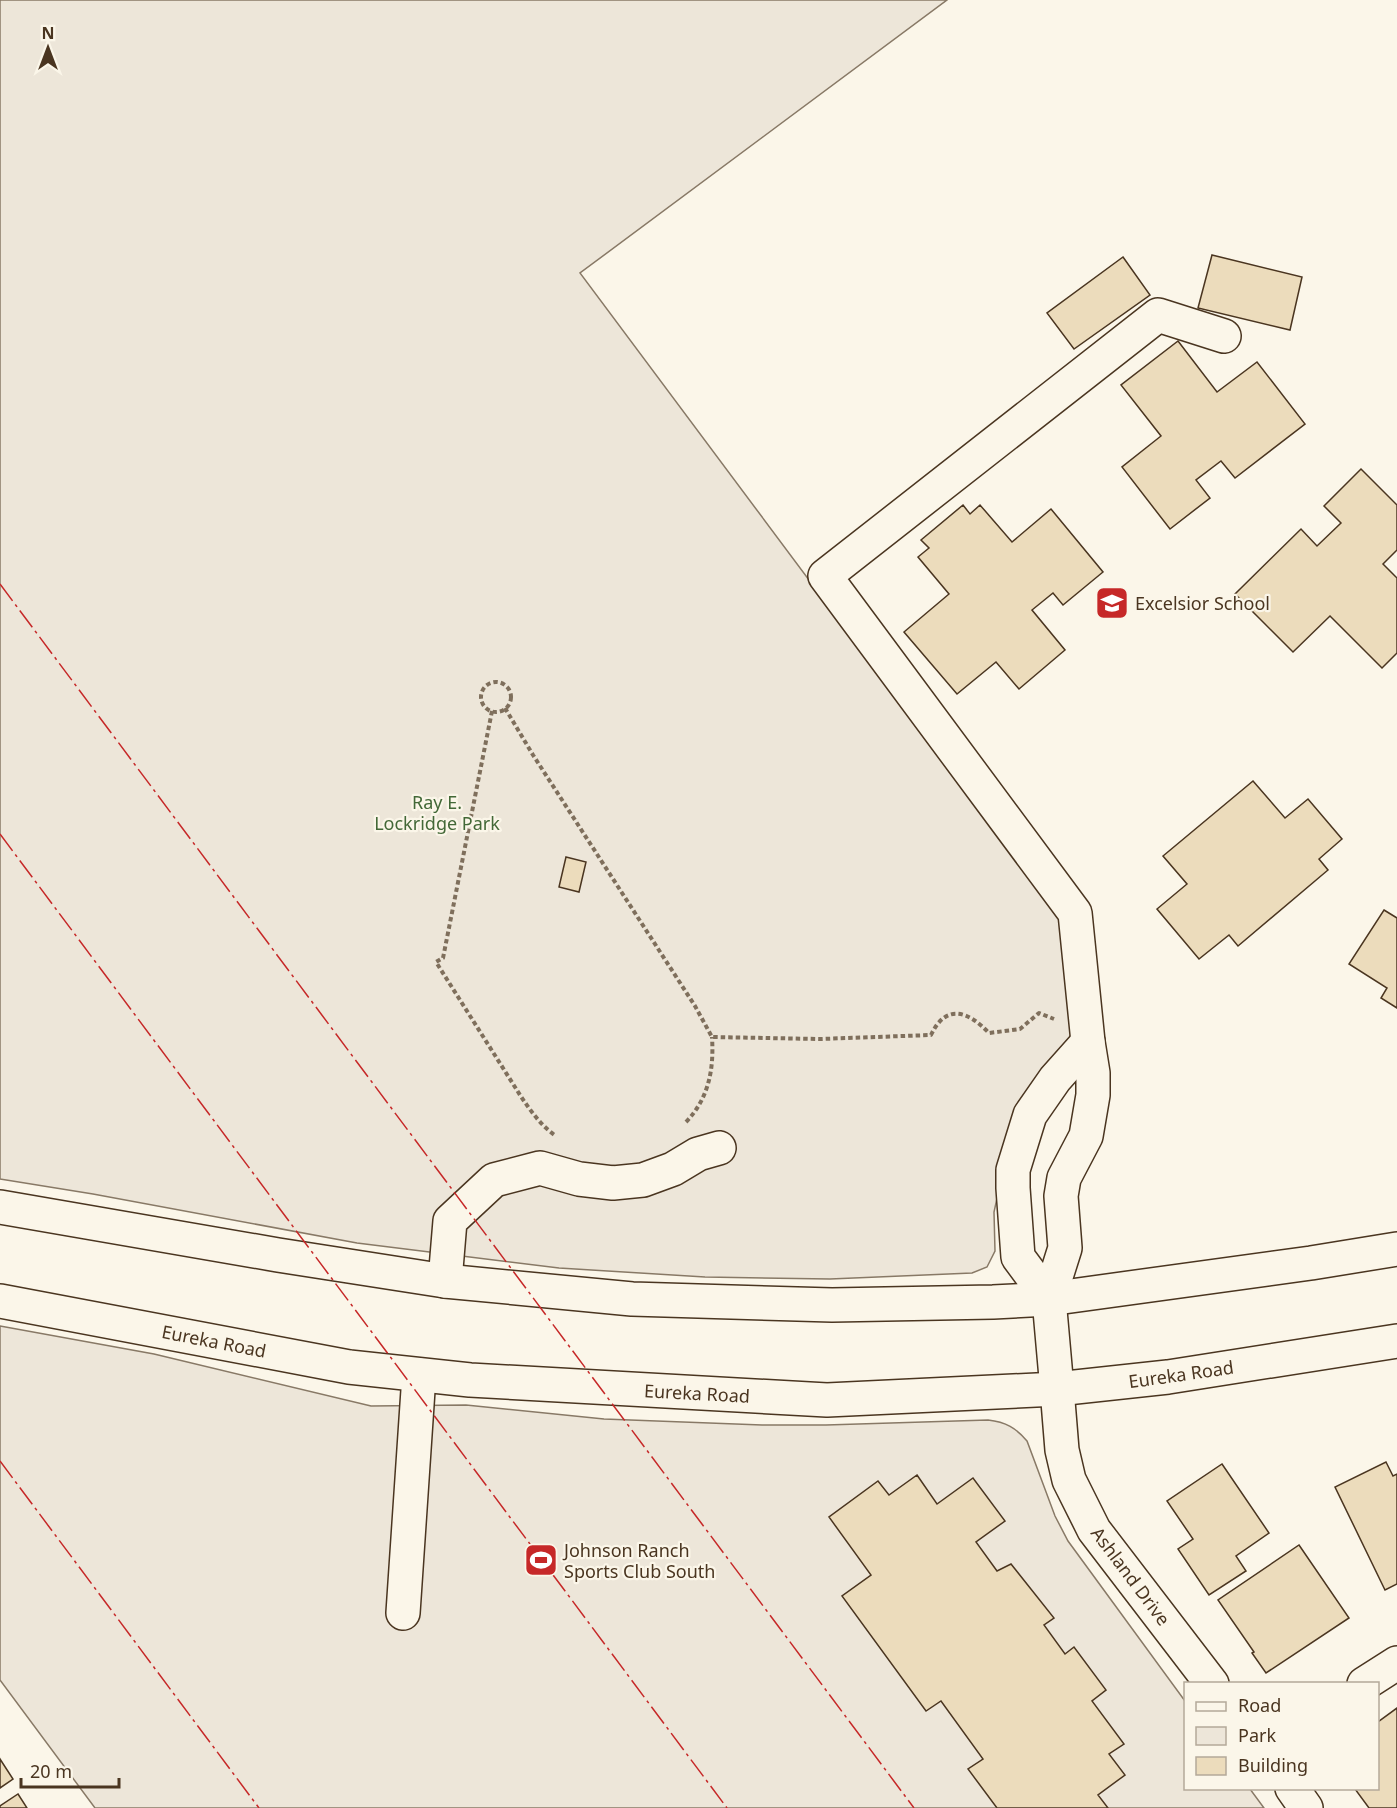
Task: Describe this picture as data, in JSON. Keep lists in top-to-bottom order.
{
  "streets": {
    "main road": ["Eureka Road", "Ashland Drive"]
  },
  "crossings": [
    ["Eureka Road", "Ashland Drive"]
  ],
  "parks": ["Ray E. Lockridge Park"],
  "places": {
    "school or university": ["Excelsior School"],
    "sports": ["Johnson Ranch Sports Club South"]
  },
  "legend": ["Road", "Park", "Building"],
  "scale_bar": "20 m",
  "north": "top"
}
